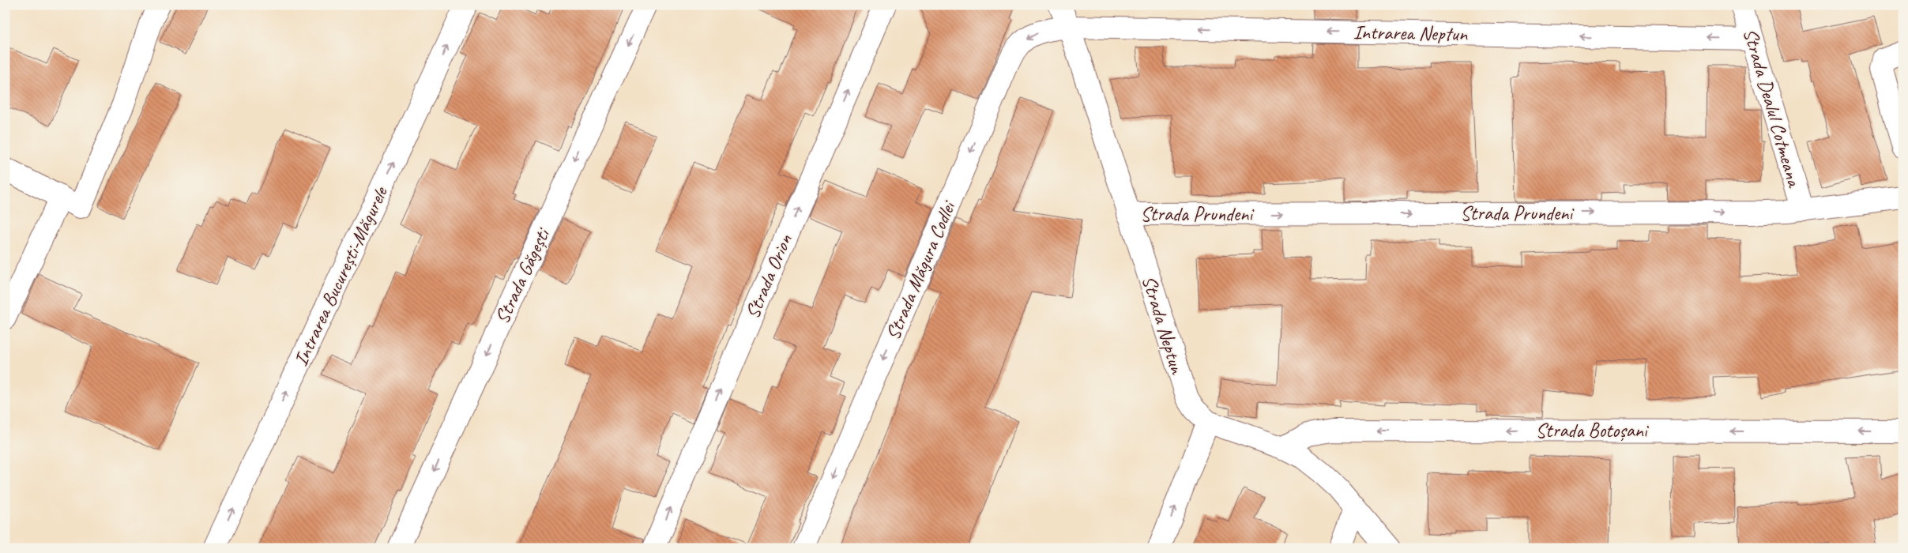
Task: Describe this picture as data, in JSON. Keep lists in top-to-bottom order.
{
  "streets": {
    "street": [
      "Intrarea Neptun",
      "Strada Dealul Cotmeana",
      "Strada Prundeni",
      "Strada Măgura Codlei",
      "Intrarea București-Măgurele",
      "Strada Găgești",
      "Strada Orion",
      "Strada Neptun",
      "Strada Botoșani"
    ]
  },
  "crossings": [
    ["Intrarea Neptun", "Strada Dealul Cotmeana"],
    ["Intrarea Neptun", "Strada Măgura Codlei"],
    ["Intrarea Neptun", "Strada Neptun"],
    ["Strada Dealul Cotmeana", "Strada Prundeni"],
    ["Strada Prundeni", "Strada Neptun"],
    ["Strada Măgura Codlei", "Strada Neptun"],
    ["Strada Neptun", "Strada Botoșani"]
  ],
  "one_way": [
    "Intrarea Neptun",
    "Strada Prundeni",
    "Strada Măgura Codlei",
    "Intrarea București-Măgurele",
    "Strada Găgești",
    "Strada Orion",
    "Strada Botoșani"
  ]
}
